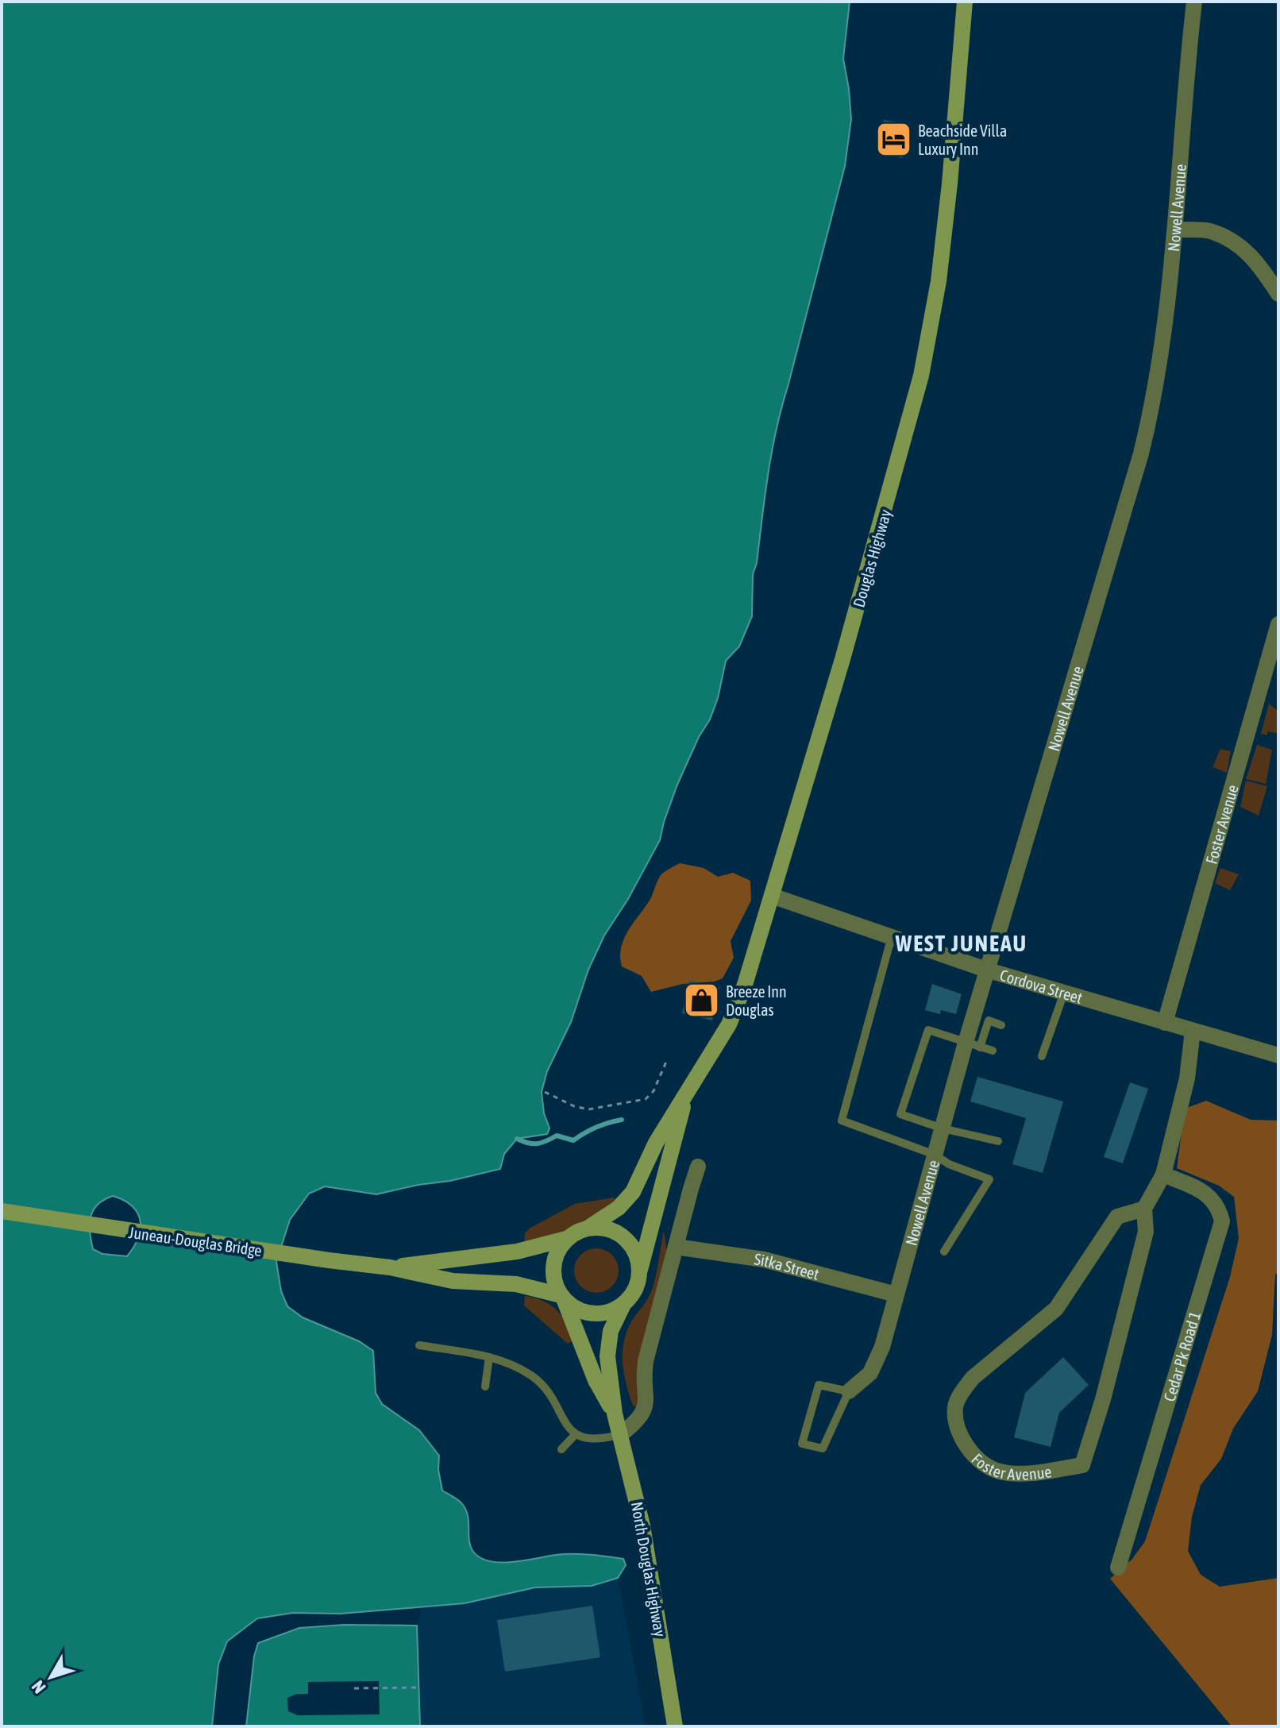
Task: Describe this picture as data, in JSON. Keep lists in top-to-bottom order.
{
  "streets": {
    "main road": ["Douglas Highway", "Juneau-Douglas Bridge", "North Douglas Highway"],
    "street": [
      "Nowell Avenue",
      "Foster Avenue",
      "Cordova Street",
      "Sitka Street",
      "Cedar Pk Road 1"
    ]
  },
  "crossings": [
    ["Nowell Avenue", "Cordova Street"],
    ["Nowell Avenue", "Sitka Street"],
    ["Douglas Highway", "Cordova Street"],
    ["Foster Avenue", "Cordova Street"],
    ["Foster Avenue", "Cedar Pk Road 1"]
  ],
  "districts": ["WEST JUNEAU"],
  "places": {
    "hotel": ["Beachside Villa Luxury Inn"],
    "shop": ["Breeze Inn Douglas"]
  },
  "north": "bottom left"
}
